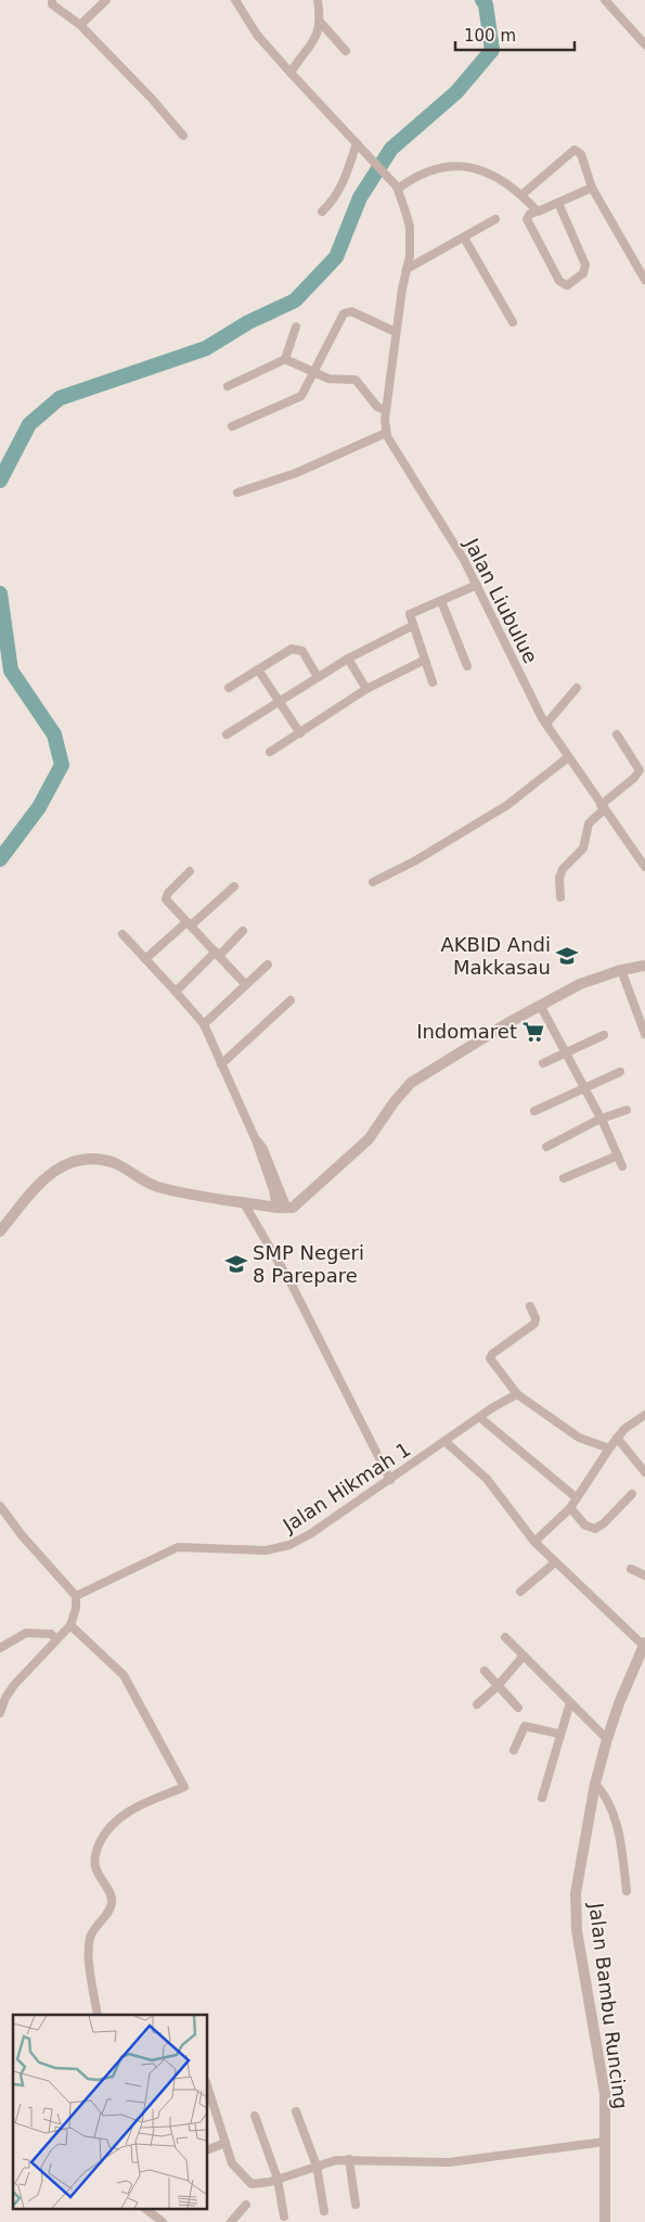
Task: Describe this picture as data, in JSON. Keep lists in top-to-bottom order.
{
  "streets": {
    "street": ["Jalan Liubulue", "Jalan Hikmah 1", "Jalan Bambu Runcing"]
  },
  "places": {
    "school or university": ["AKBID Andi Makkasau", "SMP Negeri 8 Parepare"],
    "supermarket": ["Indomaret"]
  },
  "scale_bar": "100 m"
}
